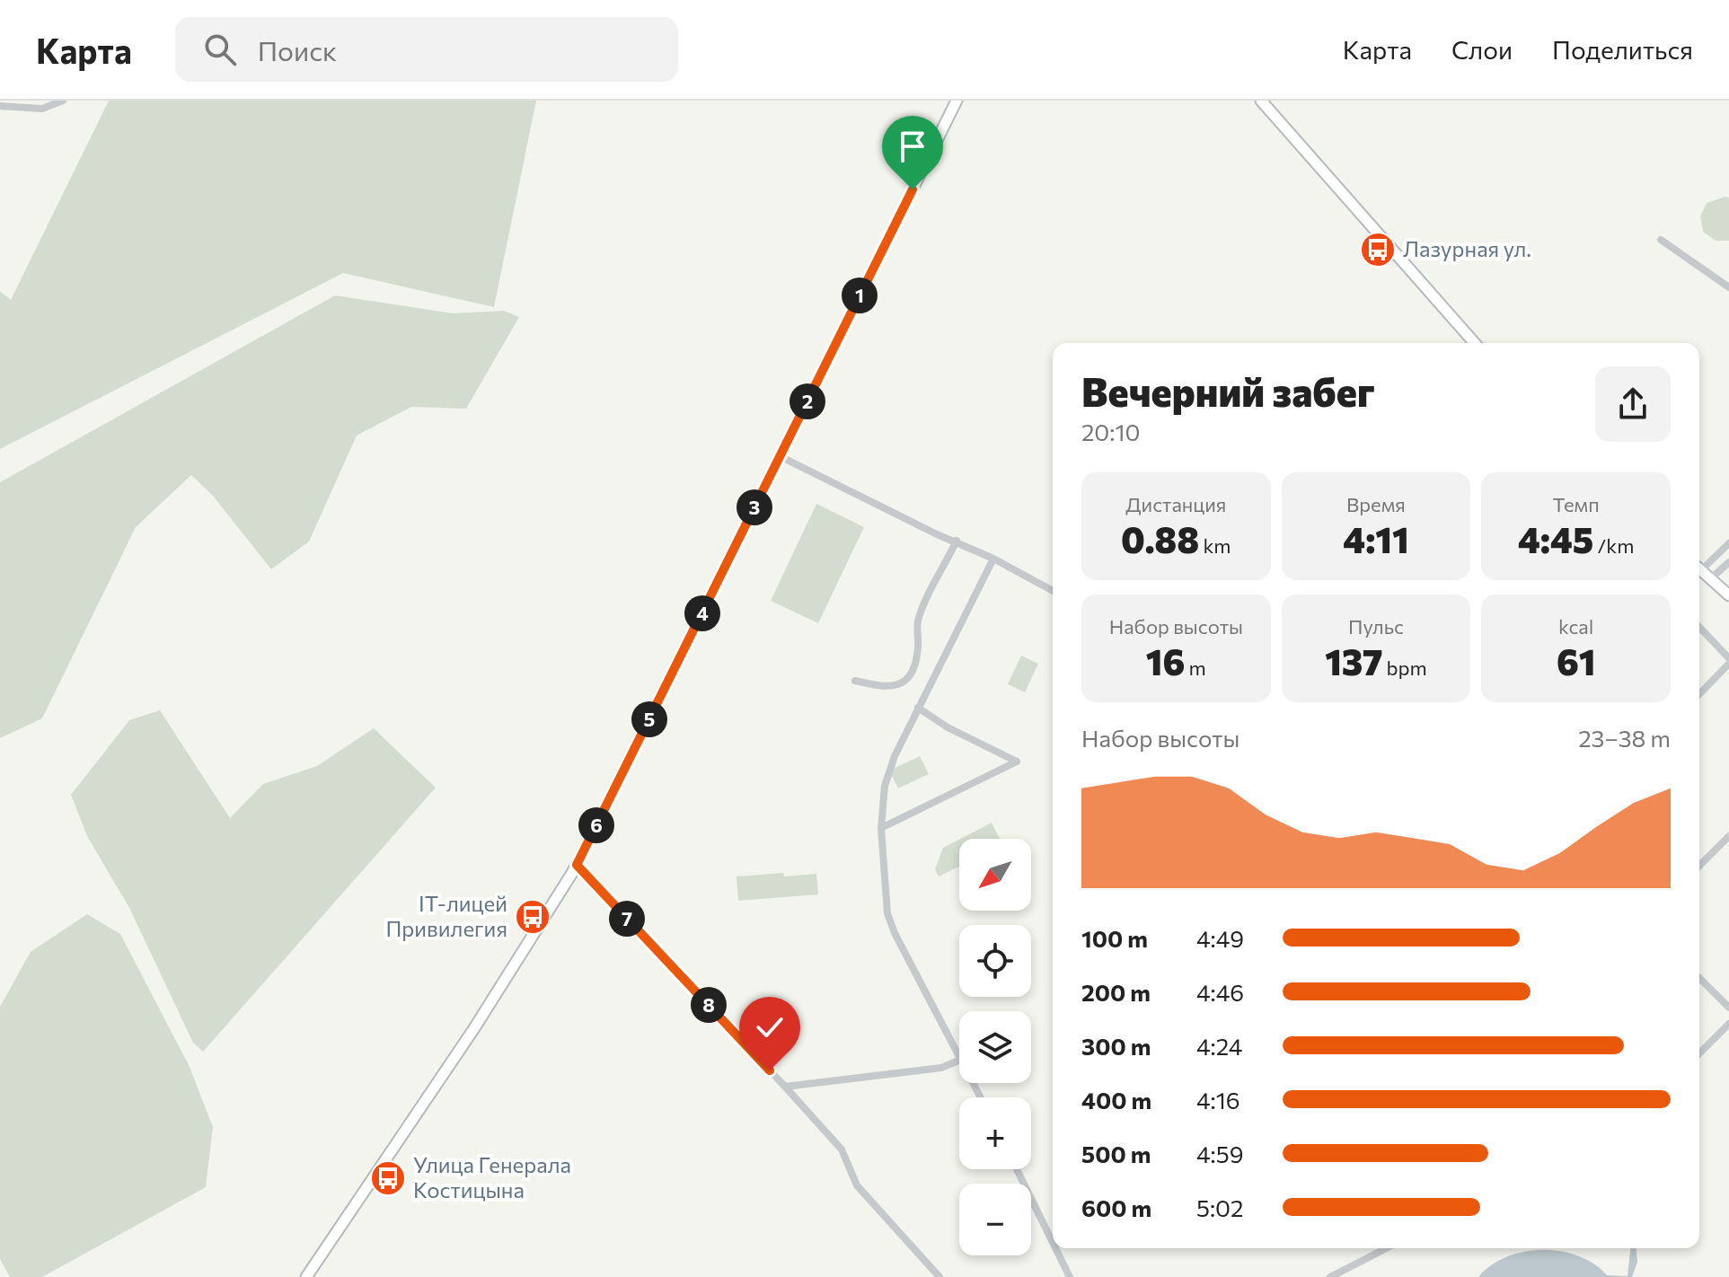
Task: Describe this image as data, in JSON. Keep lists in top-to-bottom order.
{
  "places": {
    "bus stop": ["Лазурная ул.", "IT-лицей Привилегия", "Улица Генерала Костицына"]
  },
  "north": "bottom left",
  "page": {
    "header": "Карта",
    "search": "Поиск",
    "nav": ["Карта", "Слои", "Поделиться"],
    "pins": [
      "1",
      "2",
      "3",
      "4",
      "5",
      "6",
      "7",
      "8"
    ],
    "heading": ["Вечерний забег", "20:10"],
    "stats": [
      ["Дистанция", "0.88 km"],
      ["Время", "4:11"],
      ["Темп", "4:45 /km"],
      ["Набор высоты", "16 m"],
      ["Пульс", "137 bpm"],
      ["kcal", "61"]
    ],
    "chart": ["Набор высоты", "23–38 m"],
    "map_buttons": ["+", "−"],
    "list": [
      {
        "name": "100 m",
        "note": "4:49"
      },
      {
        "name": "200 m",
        "note": "4:46"
      },
      {
        "name": "300 m",
        "note": "4:24"
      },
      {
        "name": "400 m",
        "note": "4:16"
      },
      {
        "name": "500 m",
        "note": "4:59"
      },
      {
        "name": "600 m",
        "note": "5:02"
      }
    ]
  }
}
